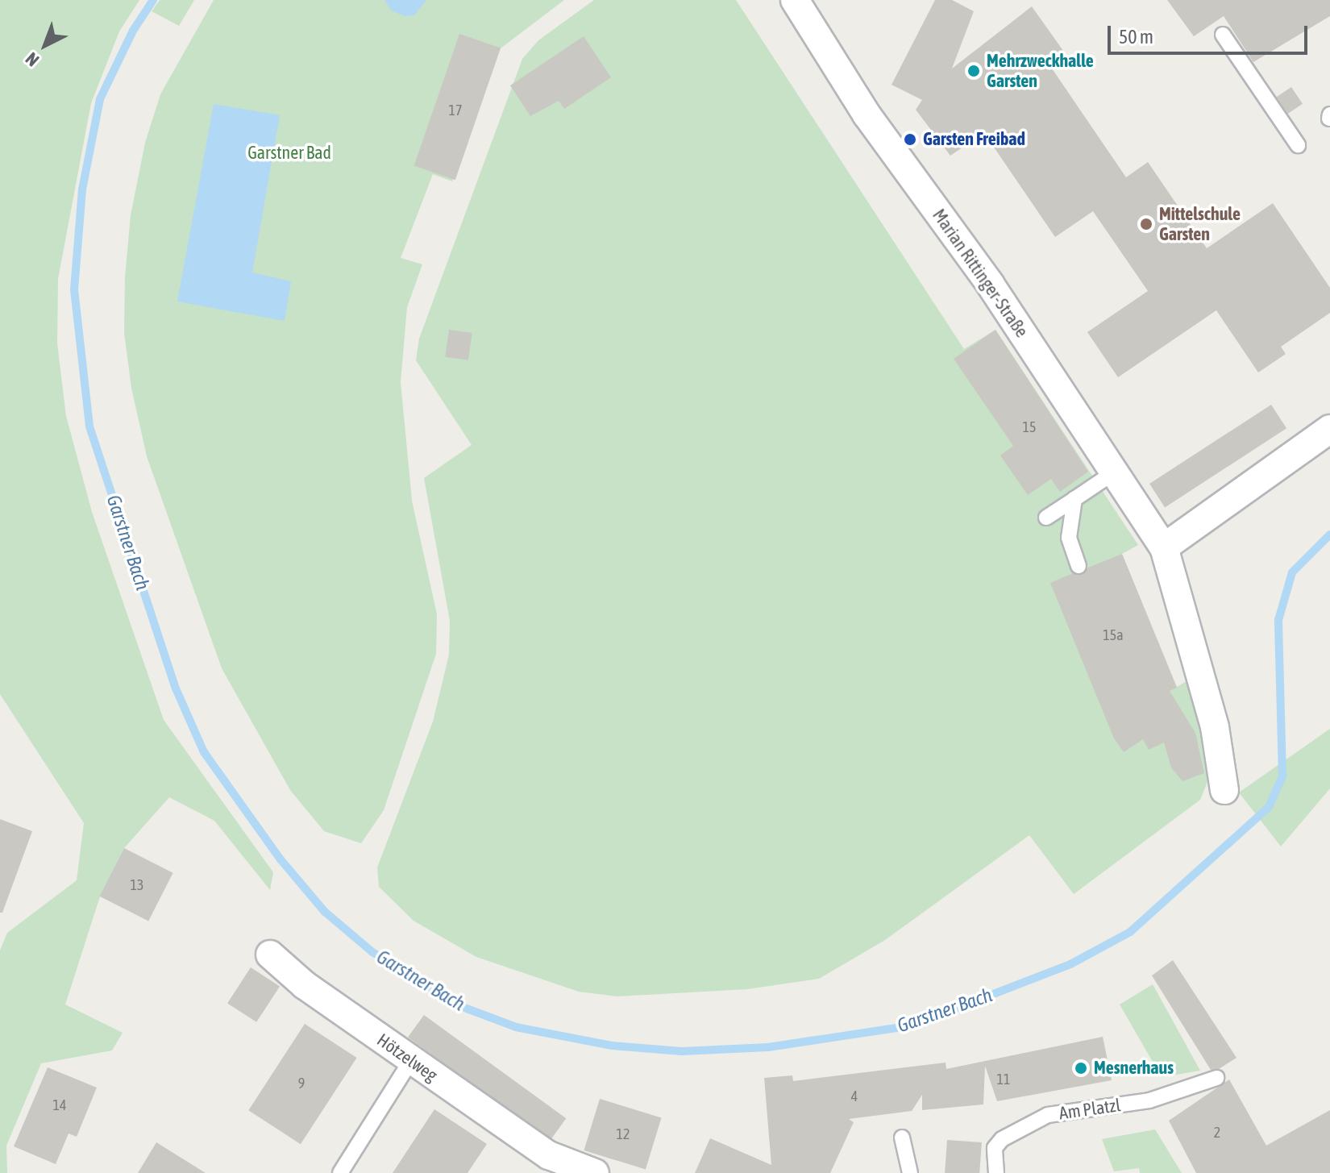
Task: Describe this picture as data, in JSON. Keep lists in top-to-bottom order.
{
  "streets": {
    "street": ["Marian Rittinger-Straße", "Hötzelweg"],
    "lane": ["Am Platzl"]
  },
  "water": ["Garstner Bach"],
  "parks": ["Garstner Bad"],
  "places": [
    "Mehrzweckhalle Garsten",
    "Garsten Freibad",
    "Mittelschule Garsten",
    "Mesnerhaus"
  ],
  "house_numbers": [
    "17",
    "15",
    "15a",
    "13",
    "11",
    "9",
    "4",
    "14",
    "2",
    "12"
  ],
  "scale_bar": "50 m",
  "north": "bottom left"
}
